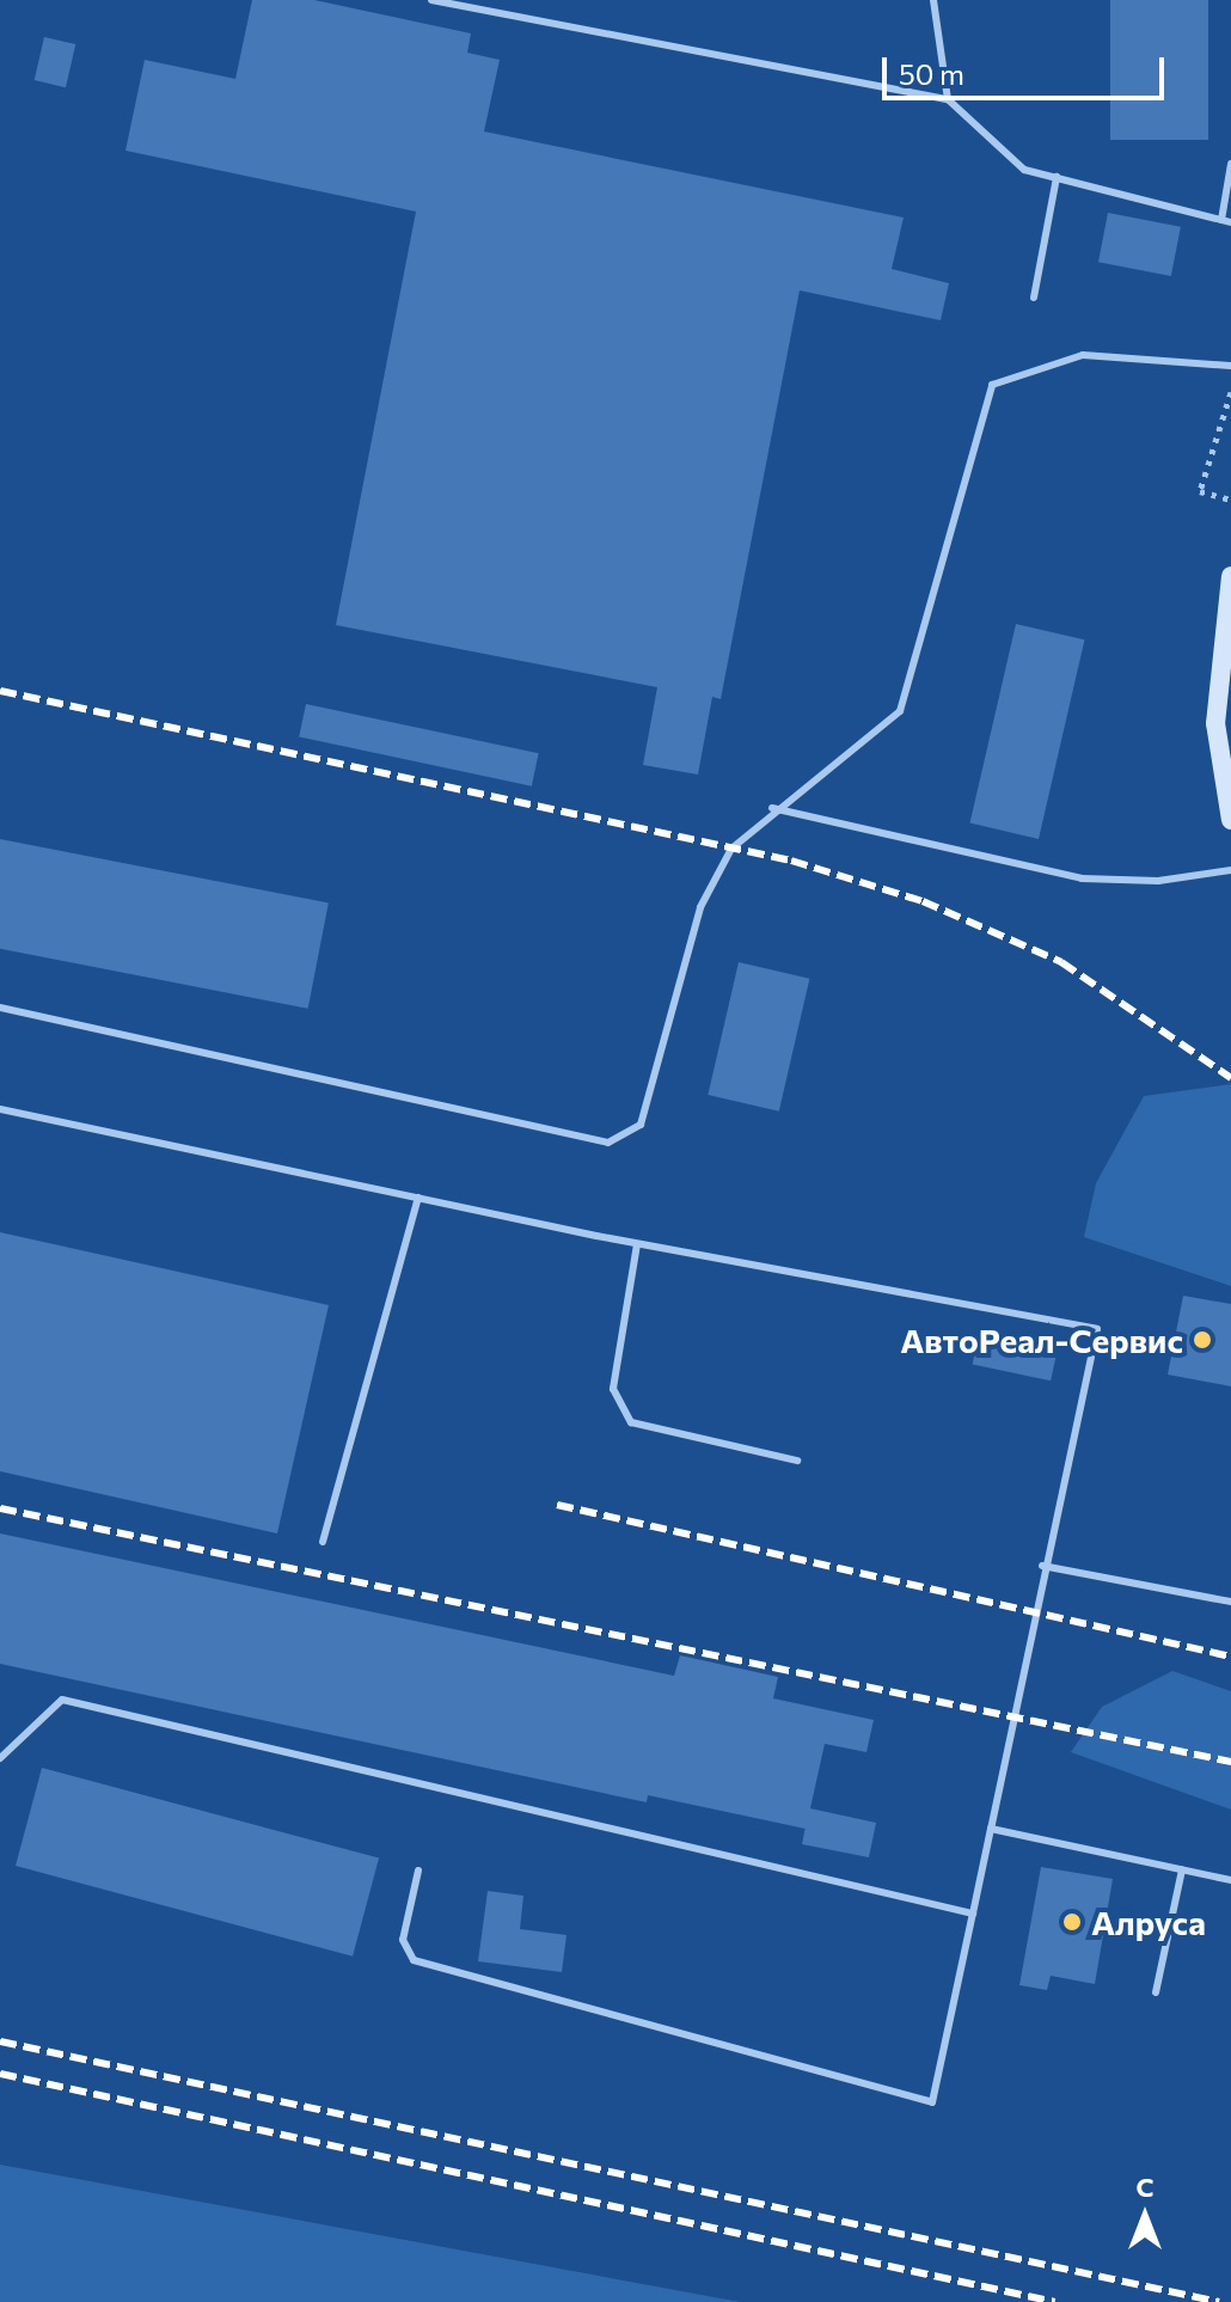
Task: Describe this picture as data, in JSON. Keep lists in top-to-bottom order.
{
  "places": ["АвтоРеал-Сервис", "Алруса"],
  "scale_bar": "50 m",
  "north": "top"
}
